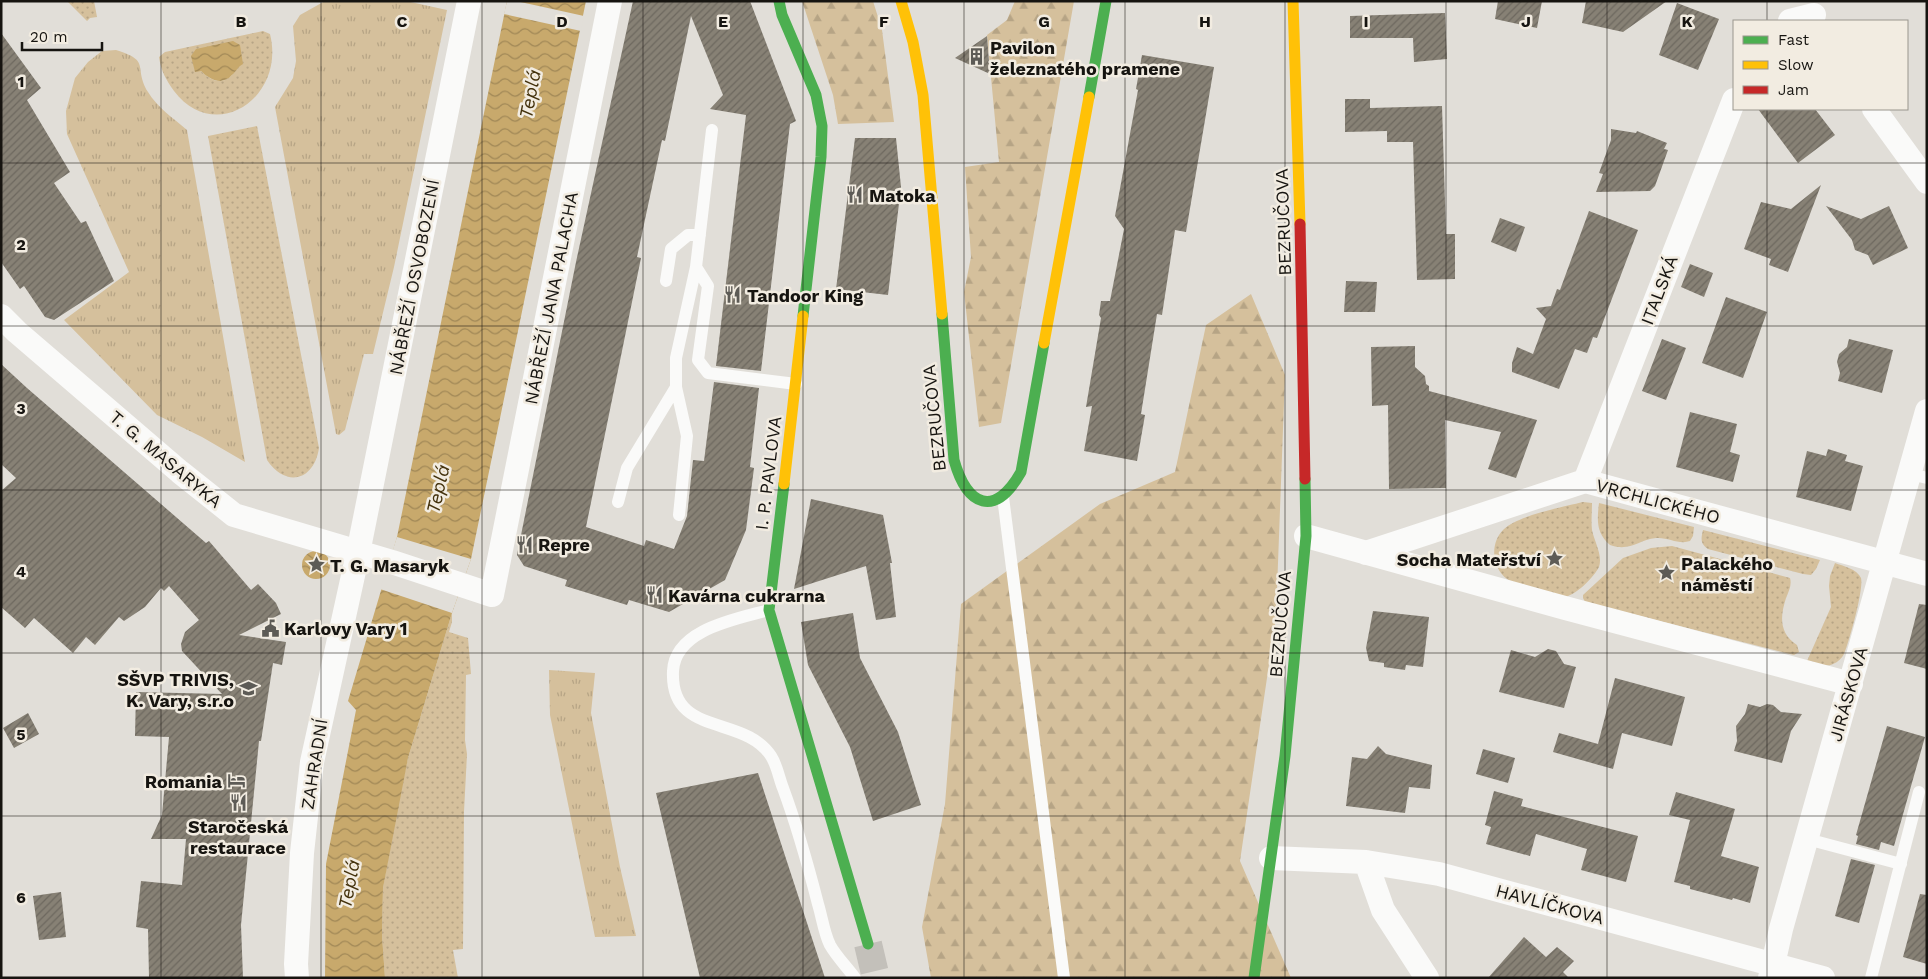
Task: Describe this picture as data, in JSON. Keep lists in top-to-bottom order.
{
  "streets": {
    "street": [
      "BEZRUČOVA",
      "NÁBŘEŽÍ OSVOBOZENÍ",
      "ITALSKÁ",
      "NÁBŘEŽÍ JANA PALACHA",
      "T. G. MASARYKA",
      "I. P. PAVLOVA",
      "VRCHLICKÉHO",
      "JIRÁSKOVA",
      "ZAHRADNÍ",
      "HAVLÍČKOVA"
    ]
  },
  "crossings": [
    ["BEZRUČOVA", "HAVLÍČKOVA"],
    ["NÁBŘEŽÍ OSVOBOZENÍ", "T. G. MASARYKA"],
    ["NÁBŘEŽÍ OSVOBOZENÍ", "ZAHRADNÍ"],
    ["ITALSKÁ", "VRCHLICKÉHO"],
    ["NÁBŘEŽÍ JANA PALACHA", "T. G. MASARYKA"],
    ["T. G. MASARYKA", "ZAHRADNÍ"],
    ["VRCHLICKÉHO", "JIRÁSKOVA"],
    ["JIRÁSKOVA", "HAVLÍČKOVA"]
  ],
  "water": ["Teplá"],
  "places": {
    "building": ["Pavilon železnatého pramene"],
    "restaurant": [
      "Matoka",
      "Tandoor King",
      "Repre",
      "Kavárna cukrarna",
      "Staročeská restaurace"
    ],
    "place": ["Socha Mateřství", "T. G. Masaryk", "Palackého náměstí"],
    "public building": ["Karlovy Vary 1"],
    "school or university": ["SŠVP TRIVIS, K. Vary, s.r.o"],
    "hotel": ["Romania"]
  },
  "legend": ["Fast", "Slow", "Jam"],
  "scale_bar": "20 m",
  "grid": {
    "columns": [
      "B",
      "C",
      "D",
      "E",
      "F",
      "G",
      "H",
      "I",
      "J",
      "K"
    ],
    "rows": [
      "1",
      "2",
      "3",
      "4",
      "5",
      "6"
    ]
  }
}
